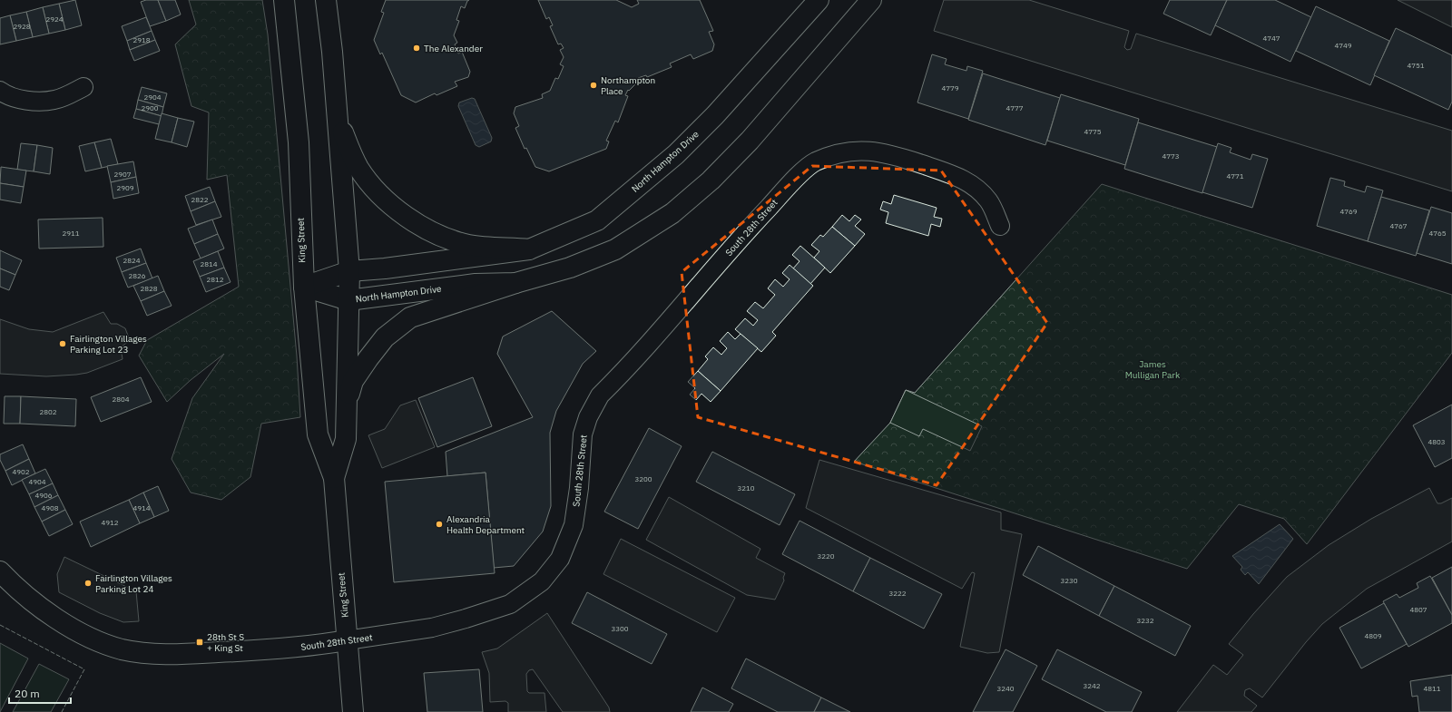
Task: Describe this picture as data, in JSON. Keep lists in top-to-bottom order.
{
  "streets": {
    "main road": ["North Hampton Drive", "South 28th Street", "King Street"]
  },
  "crossings": [
    ["North Hampton Drive", "King Street"],
    ["South 28th Street", "King Street"]
  ],
  "parks": ["James Mulligan Park"],
  "places": {
    "other": [
      "The Alexander",
      "Northampton Place",
      "Fairlington Villages Parking Lot 23",
      "Alexandria Health Department",
      "Fairlington Villages Parking Lot 24"
    ],
    "transit": ["28th St S + King St"]
  },
  "house_numbers": [
    "2924",
    "2928",
    "4747",
    "2918",
    "4749",
    "4751",
    "4779",
    "2904",
    "2900",
    "4777",
    "4775",
    "4773",
    "2907",
    "4771",
    "2909",
    "2822",
    "4769",
    "4767",
    "2911",
    "4765",
    "2824",
    "2814",
    "2826",
    "2812",
    "2828",
    "2804",
    "2802",
    "4803",
    "4902",
    "3200",
    "4904",
    "3210",
    "4906",
    "4908",
    "4914",
    "4912",
    "3220",
    "3230",
    "3222",
    "4807",
    "3232",
    "3300",
    "4809",
    "3242",
    "3240",
    "4811"
  ],
  "scale_bar": "20 m"
}
